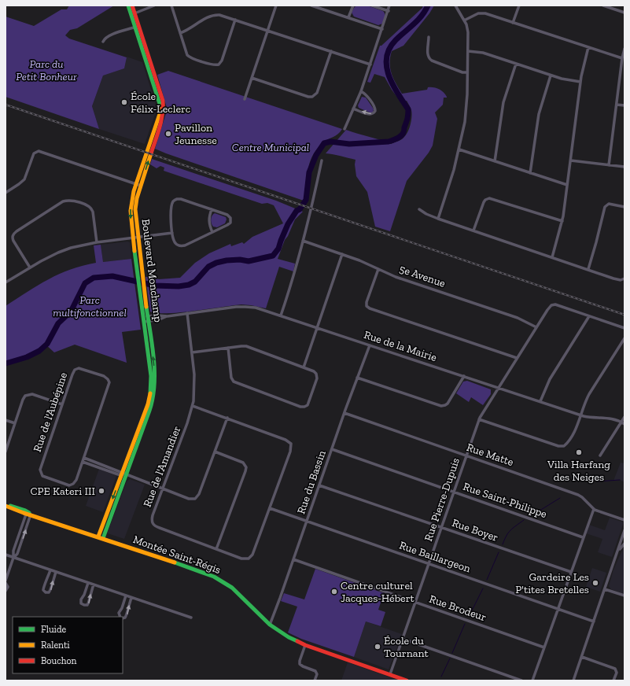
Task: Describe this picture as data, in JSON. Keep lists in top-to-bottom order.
{
  "streets": {
    "street": [
      "Boulevard Monchamp",
      "5e Avenue",
      "Rue de la Mairie",
      "Rue de l'Aubépine",
      "Rue Matte",
      "Rue de l'Amandier",
      "Rue du Bassin",
      "Rue Pierre-Dupuis",
      "Rue Saint-Philippe",
      "Rue Boyer",
      "Montée Saint-Régis",
      "Rue Baillargeon",
      "Rue Brodeur"
    ]
  },
  "crossings": [
    ["Boulevard Monchamp", "Rue de la Mairie"],
    ["Boulevard Monchamp", "Montée Saint-Régis"],
    ["5e Avenue", "Rue Pierre-Dupuis"],
    ["Rue de la Mairie", "Rue de l'Amandier"],
    ["Rue de la Mairie", "Rue du Bassin"],
    ["Rue de la Mairie", "Rue Pierre-Dupuis"],
    ["Rue Matte", "Rue du Bassin"],
    ["Rue Matte", "Rue Pierre-Dupuis"],
    ["Rue de l'Amandier", "Rue Baillargeon"],
    ["Rue du Bassin", "Rue Saint-Philippe"],
    ["Rue du Bassin", "Rue Boyer"],
    ["Rue du Bassin", "Montée Saint-Régis"],
    ["Rue du Bassin", "Rue Baillargeon"],
    ["Rue du Bassin", "Rue Brodeur"],
    ["Rue Pierre-Dupuis", "Rue Saint-Philippe"],
    ["Rue Pierre-Dupuis", "Rue Boyer"],
    ["Rue Pierre-Dupuis", "Montée Saint-Régis"],
    ["Rue Pierre-Dupuis", "Rue Baillargeon"],
    ["Rue Pierre-Dupuis", "Rue Brodeur"]
  ],
  "parks": ["Parc du Petit Bonheur", "Centre Municipal", "Parc multifonctionnel"],
  "places": [
    "École Félix-Leclerc",
    "Pavillon Jeunesse",
    "Villa Harfang des Neiges",
    "CPE Kateri III",
    "Gardeire Les P'tites Bretelles",
    "Centre culturel Jacques-Hébert",
    "École du Tournant"
  ],
  "legend": ["Fluide", "Ralenti", "Bouchon"]
}
